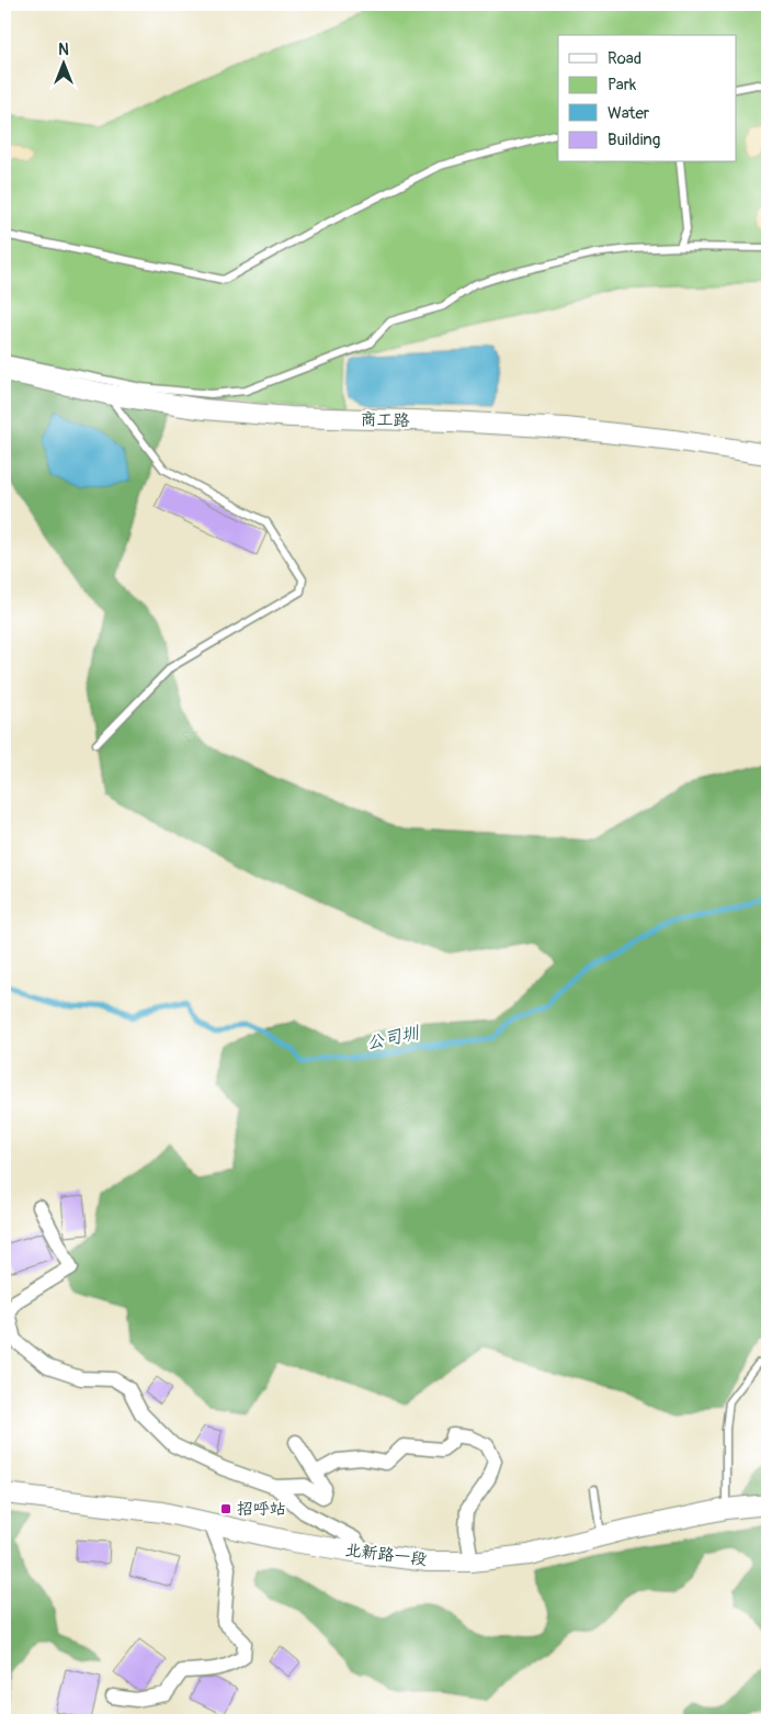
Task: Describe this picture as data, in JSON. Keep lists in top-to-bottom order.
{
  "streets": {
    "main road": ["商工路", "北新路一段"]
  },
  "water": ["公司圳"],
  "places": {
    "transit": ["招呼站"]
  },
  "legend": [
    "Road",
    "Park",
    "Water",
    "Building"
  ],
  "north": "top"
}
